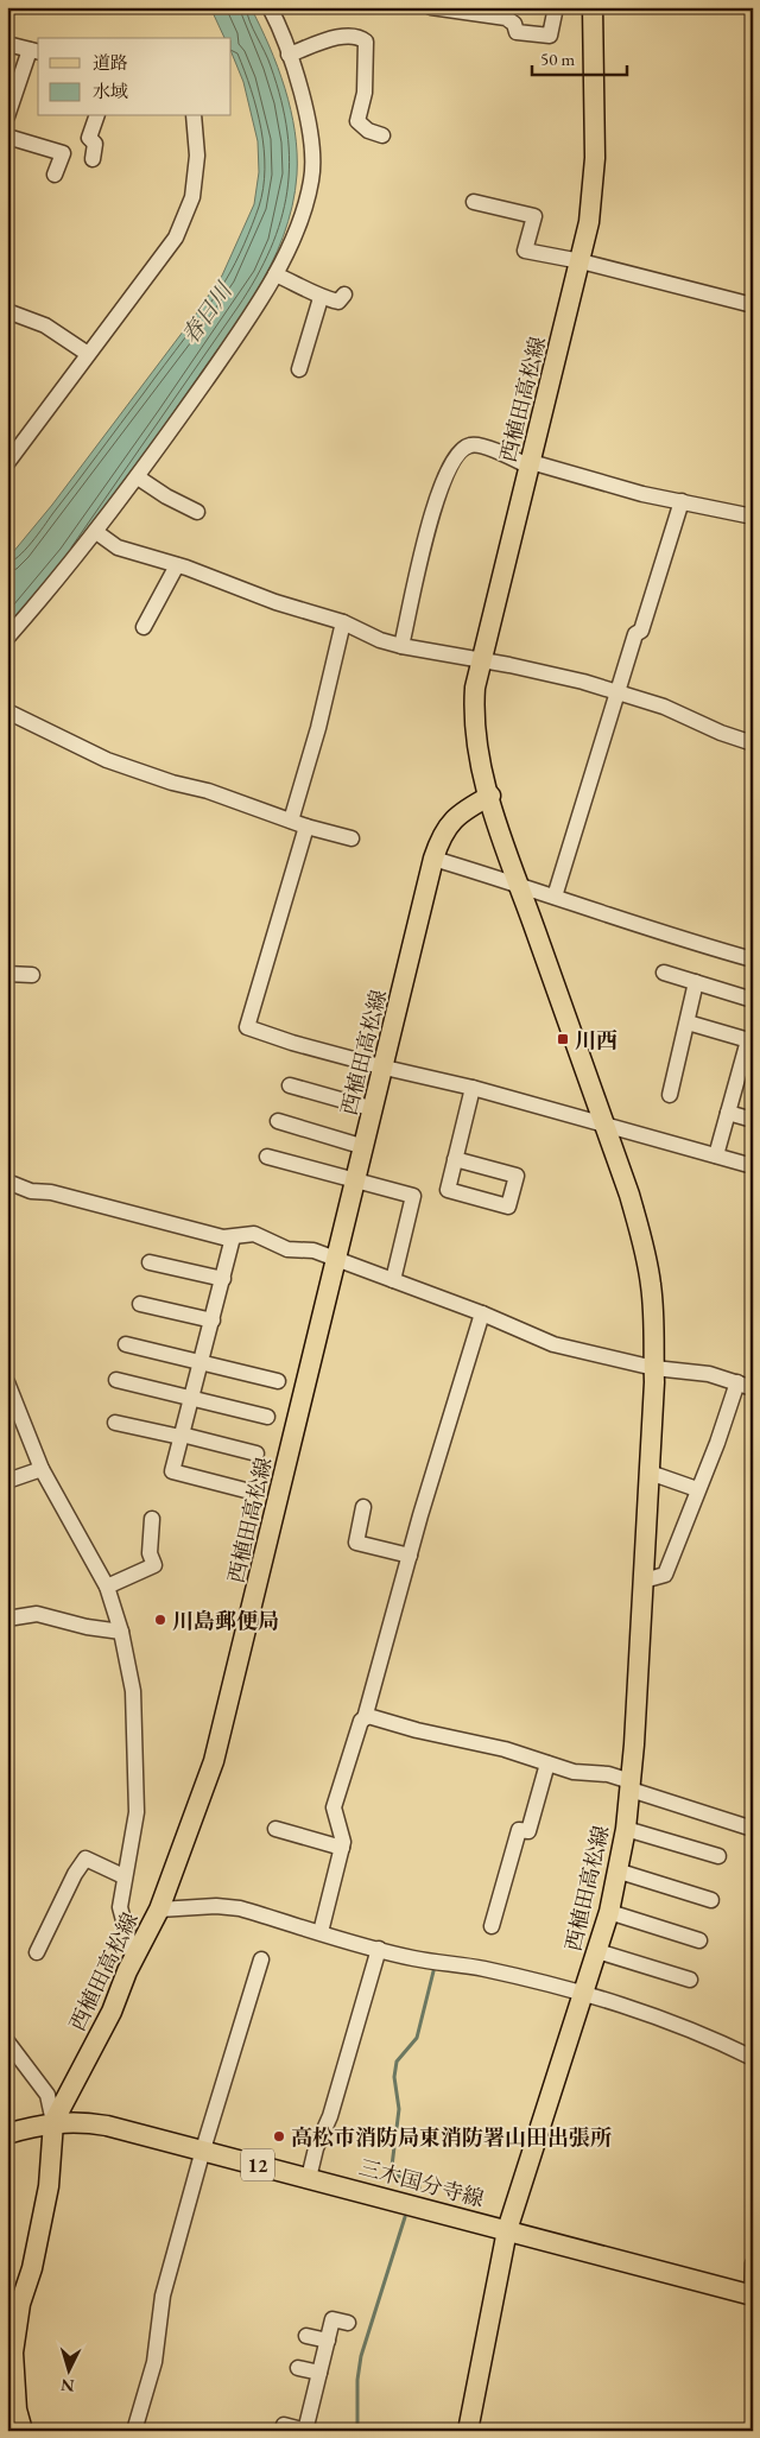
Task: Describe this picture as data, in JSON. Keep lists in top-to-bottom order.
{
  "streets": {
    "main road": ["西植田高松線", "12", "三木国分寺線"]
  },
  "crossings": [
    ["西植田高松線", "三木国分寺線"]
  ],
  "water": ["春日川"],
  "places": {
    "transit": ["川西"],
    "other": ["川島郵便局", "高松市消防局東消防署山田出張所"]
  },
  "legend": ["道路", "水域"],
  "scale_bar": "50 m",
  "north": "bottom"
}
